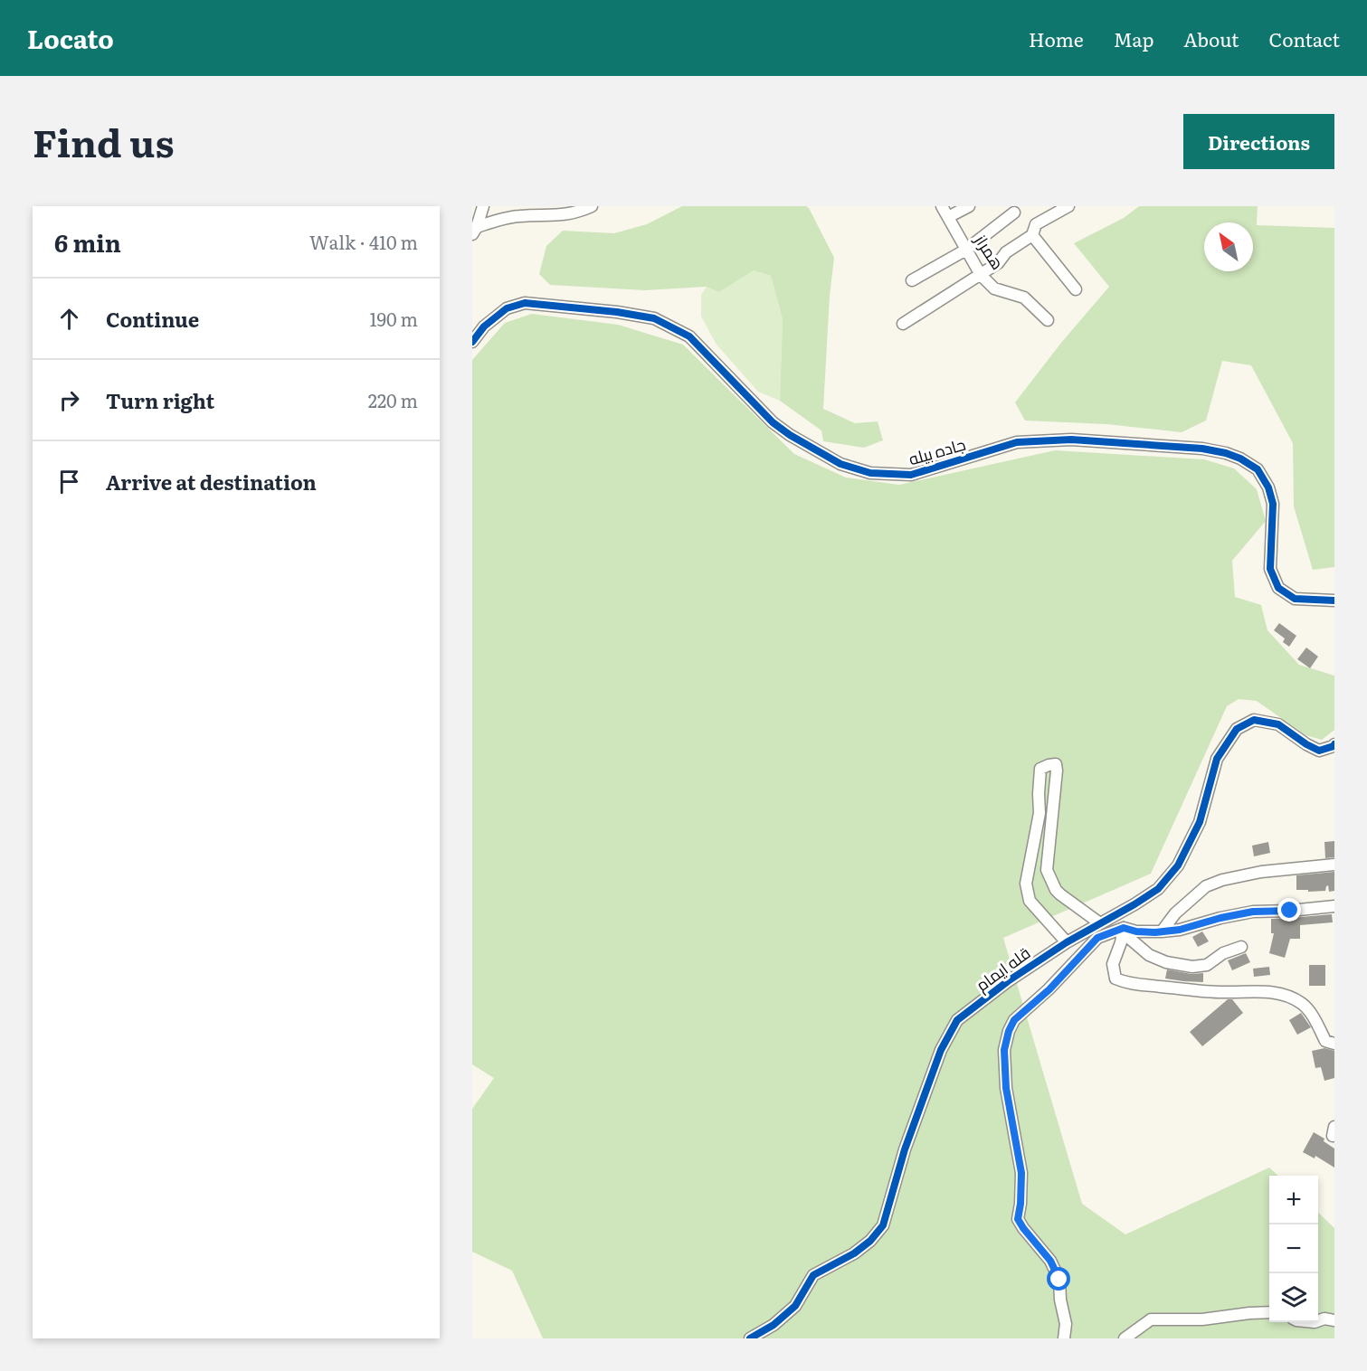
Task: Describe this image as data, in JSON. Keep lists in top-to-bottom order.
{
  "streets": {
    "street": ["همراز", "جاده بیله", "قله ایمام"]
  },
  "north": "top left",
  "page": {
    "header": "Locato",
    "nav": [
      "Home",
      "Map",
      "About",
      "Contact"
    ],
    "title": "Find us",
    "buttons": "Directions",
    "heading": ["6 min", "Walk · 410 m"],
    "list": [
      ["Continue", "190 m"],
      ["Turn right", "220 m"],
      "Arrive at destination"
    ],
    "map_buttons": ["+", "−"]
  }
}
